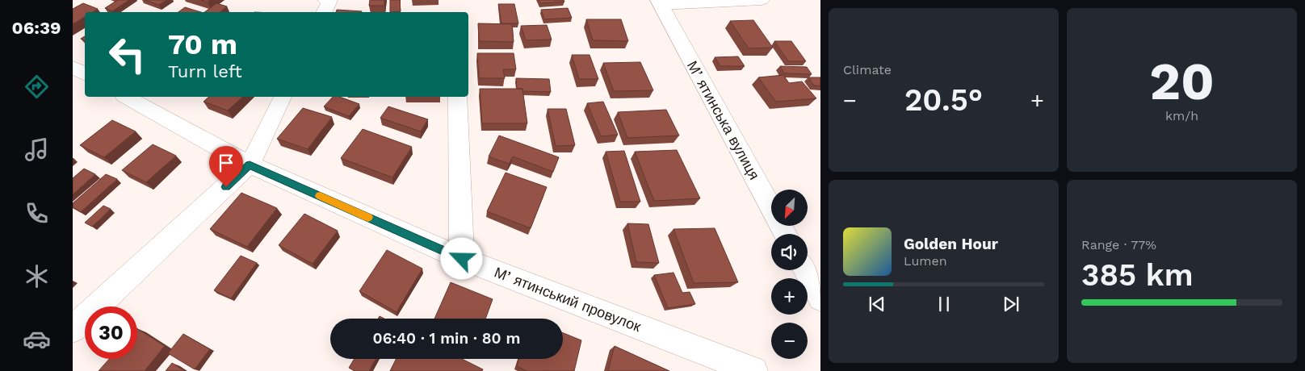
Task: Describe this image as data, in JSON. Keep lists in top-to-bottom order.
{
  "streets": {
    "street": ["Мʼятинська вулиця", "Мʼятинський провулок"]
  },
  "north": "bottom left",
  "page": {
    "tabs": "06:39",
    "tile": [
      "Climate",
      ["20", "km/h"],
      ["Range · 77%", "385 km"]
    ],
    "turn": ["70 m", "Turn left"],
    "heat": ["−", "20.5°", "+"],
    "map_buttons": ["+", "−"],
    "song": ["Golden Hour", "Lumen"],
    "limit": "30",
    "trip": "06:40 · 1 min · 80 m"
  }
}
